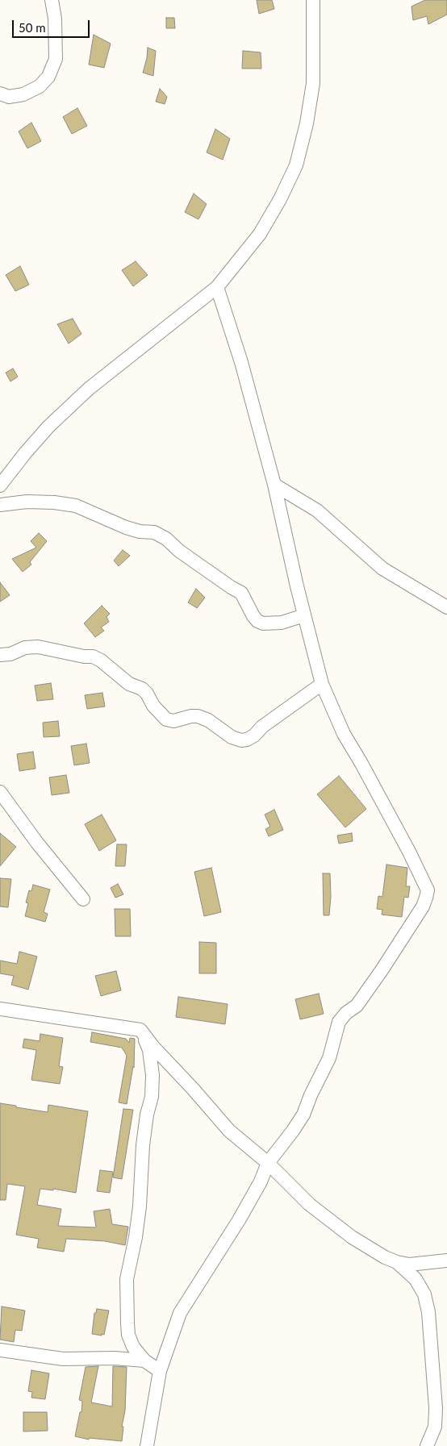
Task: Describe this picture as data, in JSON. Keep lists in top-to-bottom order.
{
  "scale_bar": "50 m"
}
